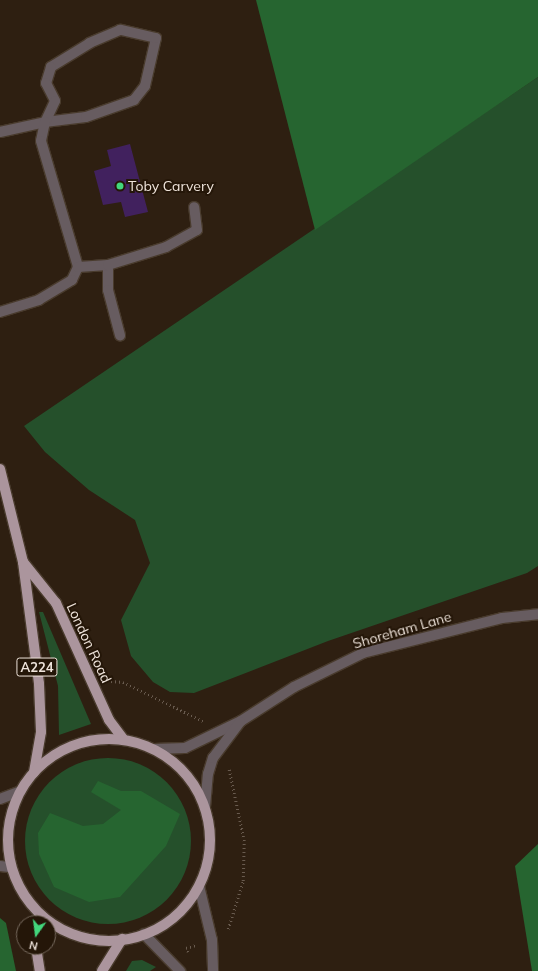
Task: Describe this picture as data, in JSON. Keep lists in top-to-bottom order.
{
  "streets": {
    "main road": ["London Road", "A224"],
    "street": ["Shoreham Lane"]
  },
  "places": ["Toby Carvery"],
  "north": "bottom"
}
